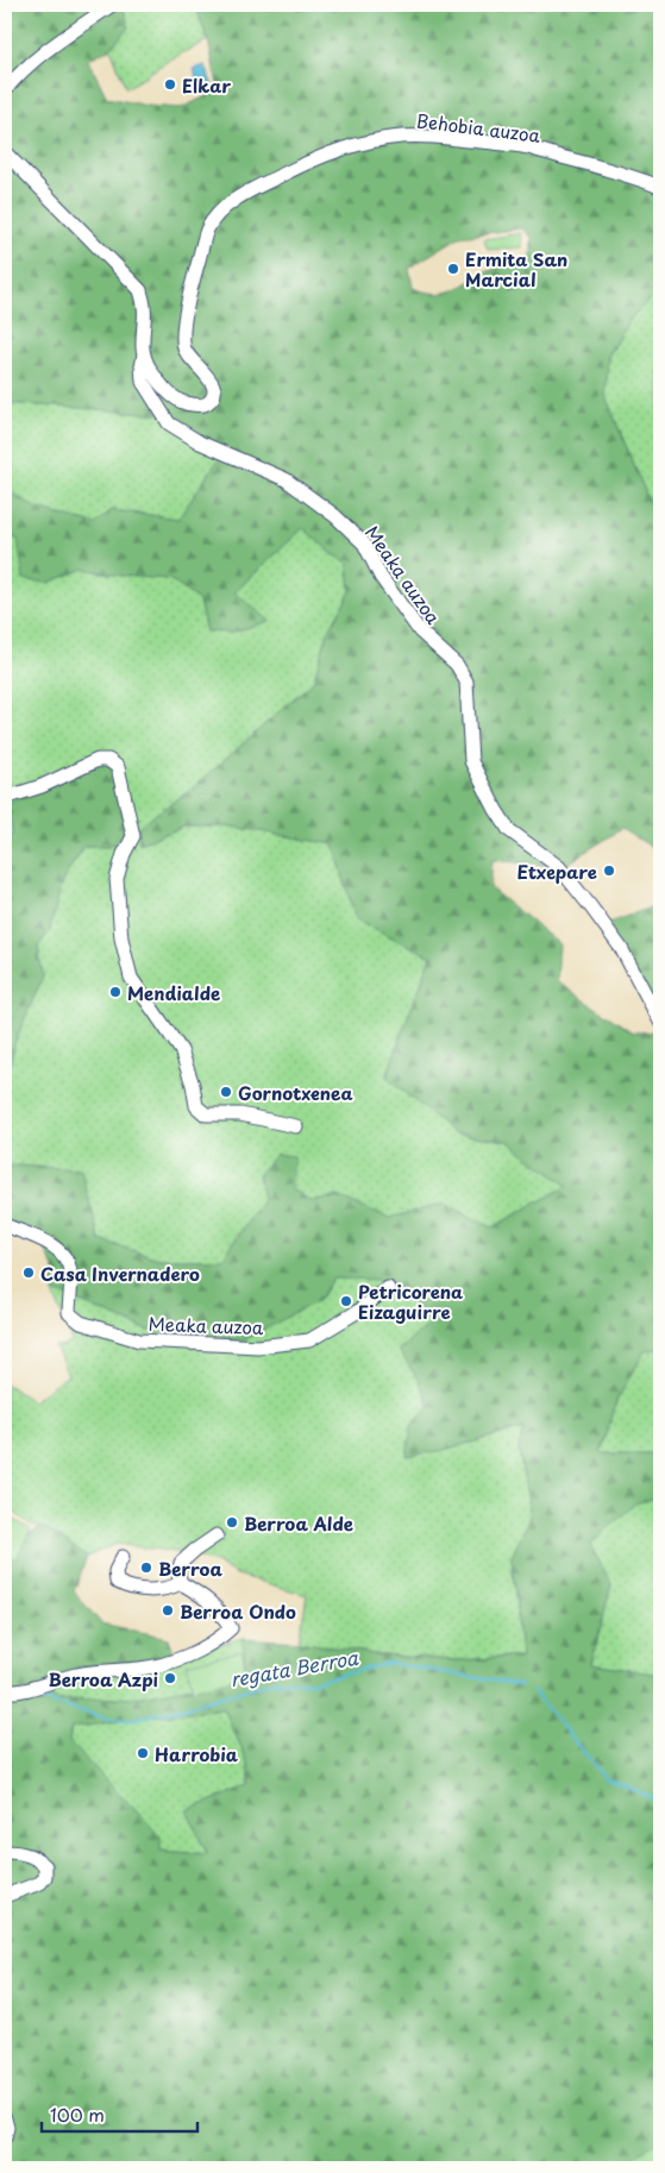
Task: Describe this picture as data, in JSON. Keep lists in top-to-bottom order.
{
  "streets": {
    "street": ["Behobia auzoa", "Meaka auzoa"]
  },
  "crossings": [
    ["Behobia auzoa", "Meaka auzoa"]
  ],
  "water": ["regata Berroa"],
  "places": [
    "Elkar",
    "Ermita San Marcial",
    "Etxepare",
    "Mendialde",
    "Gornotxenea",
    "Casa Invernadero",
    "Petricorena Eizaguirre",
    "Berroa Alde",
    "Berroa",
    "Berroa Ondo",
    "Berroa Azpi",
    "Harrobia"
  ],
  "scale_bar": "100 m"
}
